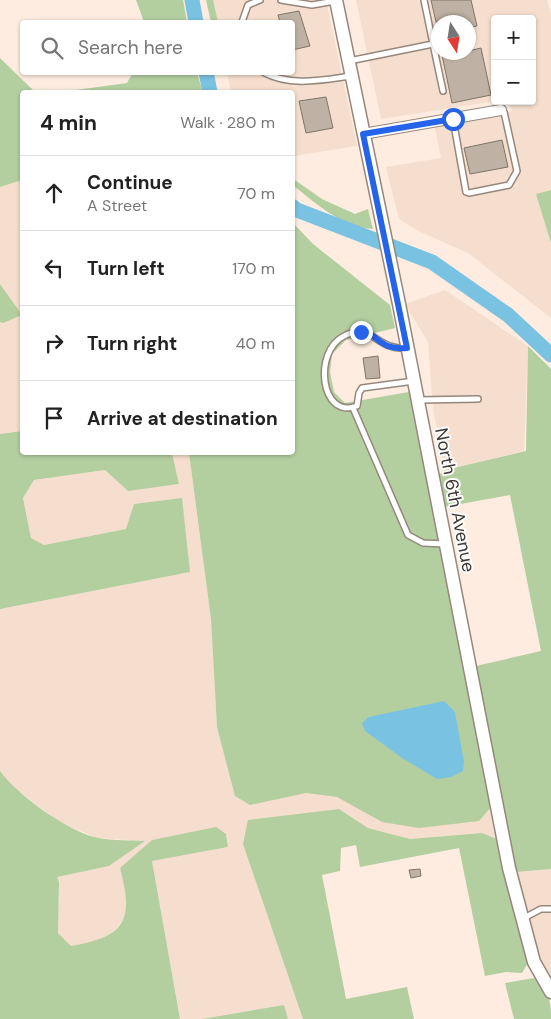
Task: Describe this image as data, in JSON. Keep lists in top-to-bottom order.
{
  "streets": {
    "street": ["North 6th Avenue"]
  },
  "north": "bottom",
  "page": {
    "map_buttons": ["+", "−"],
    "search": "Search here",
    "heading": ["4 min", "Walk · 280 m"],
    "list": [
      ["Continue", "A Street", "70 m"],
      ["Turn left", "170 m"],
      ["Turn right", "40 m"],
      "Arrive at destination"
    ]
  }
}
